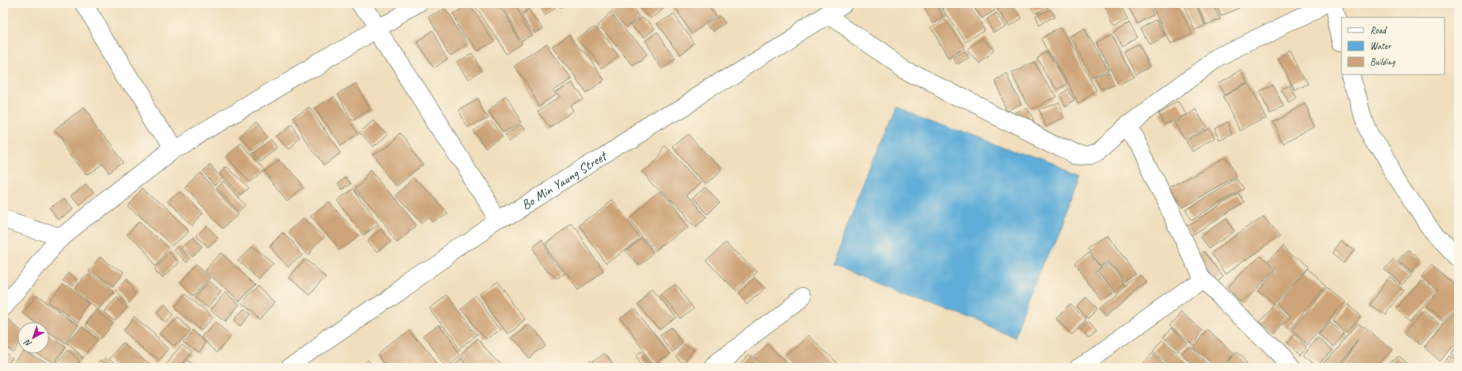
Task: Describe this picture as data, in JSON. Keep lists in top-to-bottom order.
{
  "streets": {
    "street": ["Bo Min Yaung Street"]
  },
  "legend": ["Road", "Water", "Building"],
  "north": "bottom left"
}
